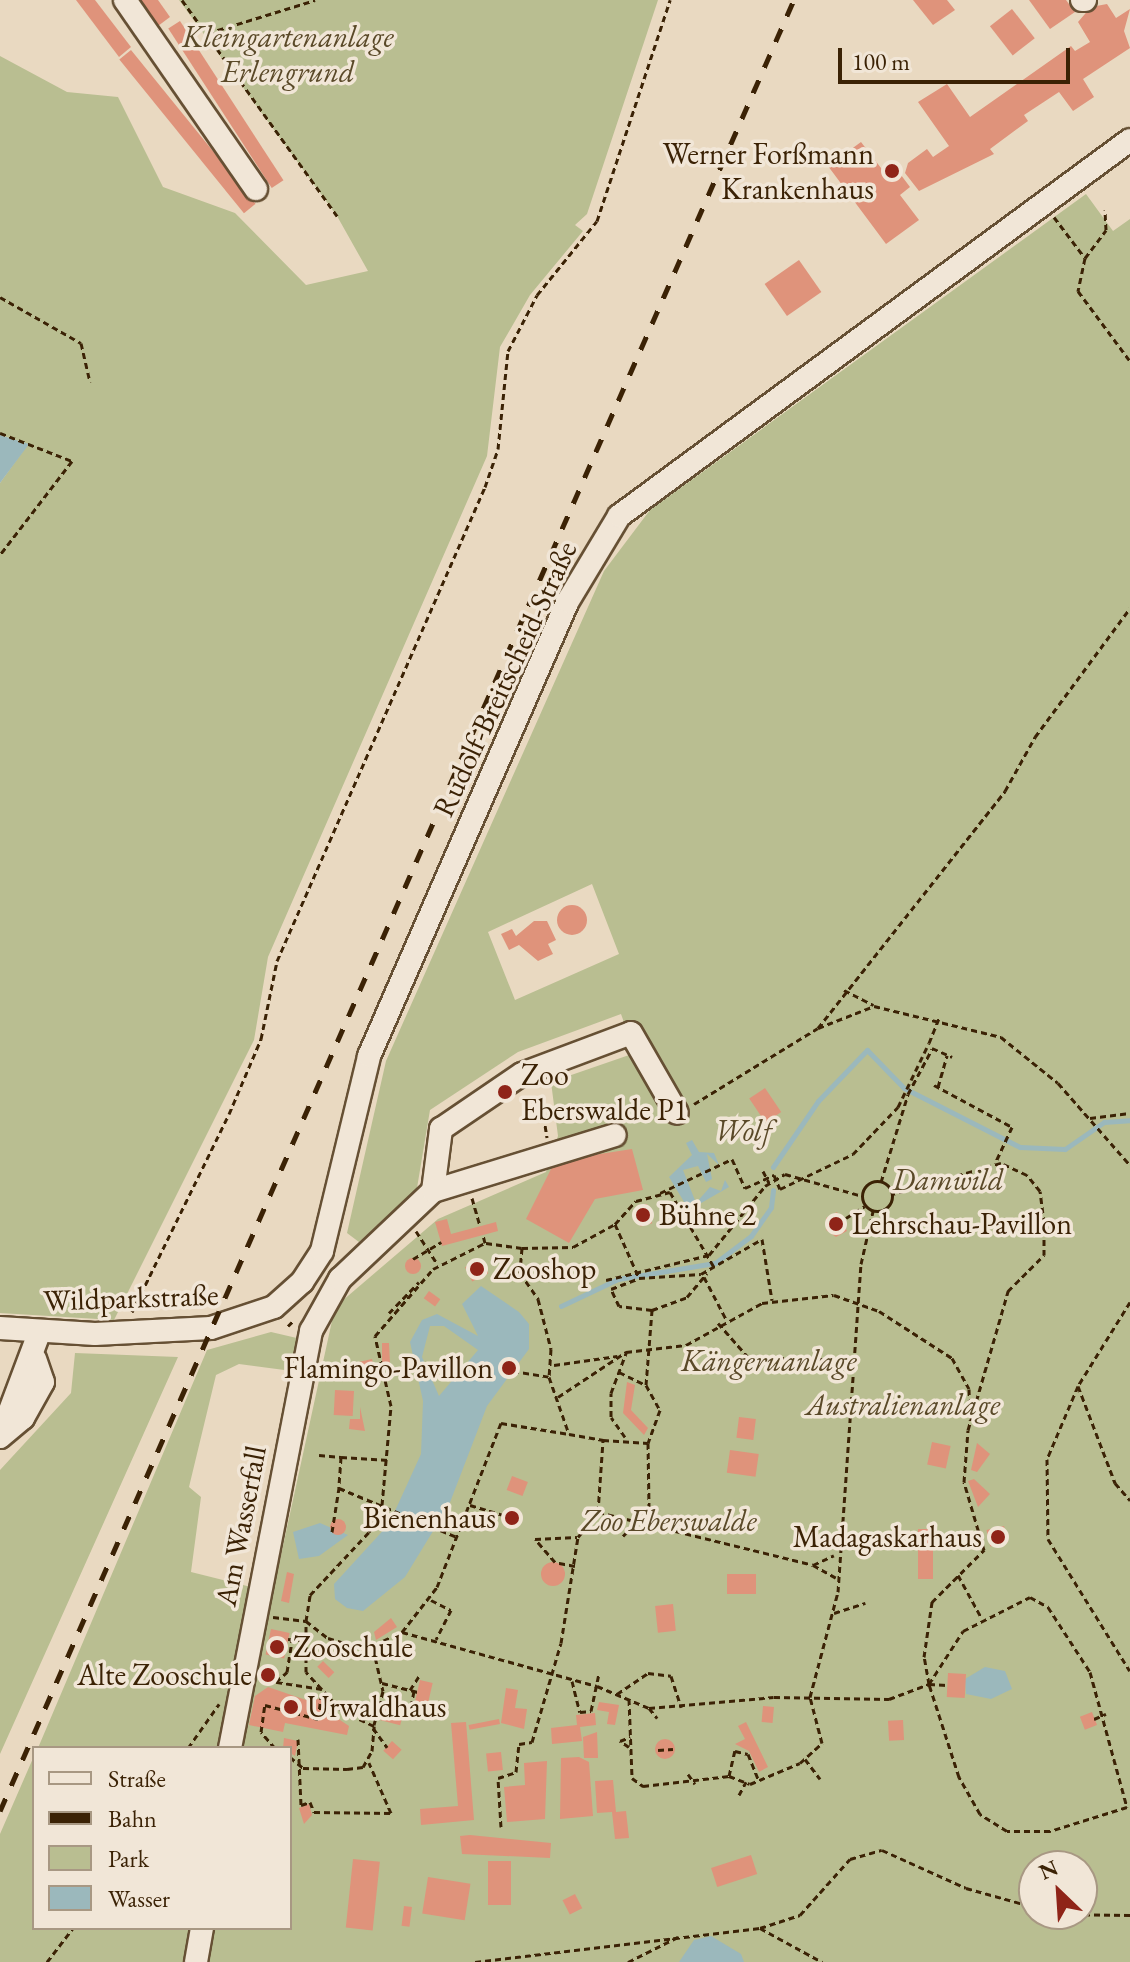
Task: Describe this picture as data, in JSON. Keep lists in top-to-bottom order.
{
  "streets": {
    "street": ["Rudolf-Breitscheid-Straße", "Wildparkstraße", "Am Wasserfall"]
  },
  "crossings": [
    ["Rudolf-Breitscheid-Straße", "Wildparkstraße"]
  ],
  "parks": [
    "Kleingartenanlage Erlengrund",
    "Wolf",
    "Damwild",
    "Kängeruanlage",
    "Australienanlage",
    "Zoo Eberswalde"
  ],
  "places": [
    "Werner Forßmann Krankenhaus",
    "Zoo Eberswalde P1",
    "Bühne 2",
    "Lehrschau-Pavillon",
    "Zooshop",
    "Flamingo-Pavillon",
    "Bienenhaus",
    "Madagaskarhaus",
    "Zooschule",
    "Alte Zooschule",
    "Urwaldhaus"
  ],
  "legend": [
    "Straße",
    "Bahn",
    "Park",
    "Wasser"
  ],
  "scale_bar": "100 m",
  "north": "top left"
}
